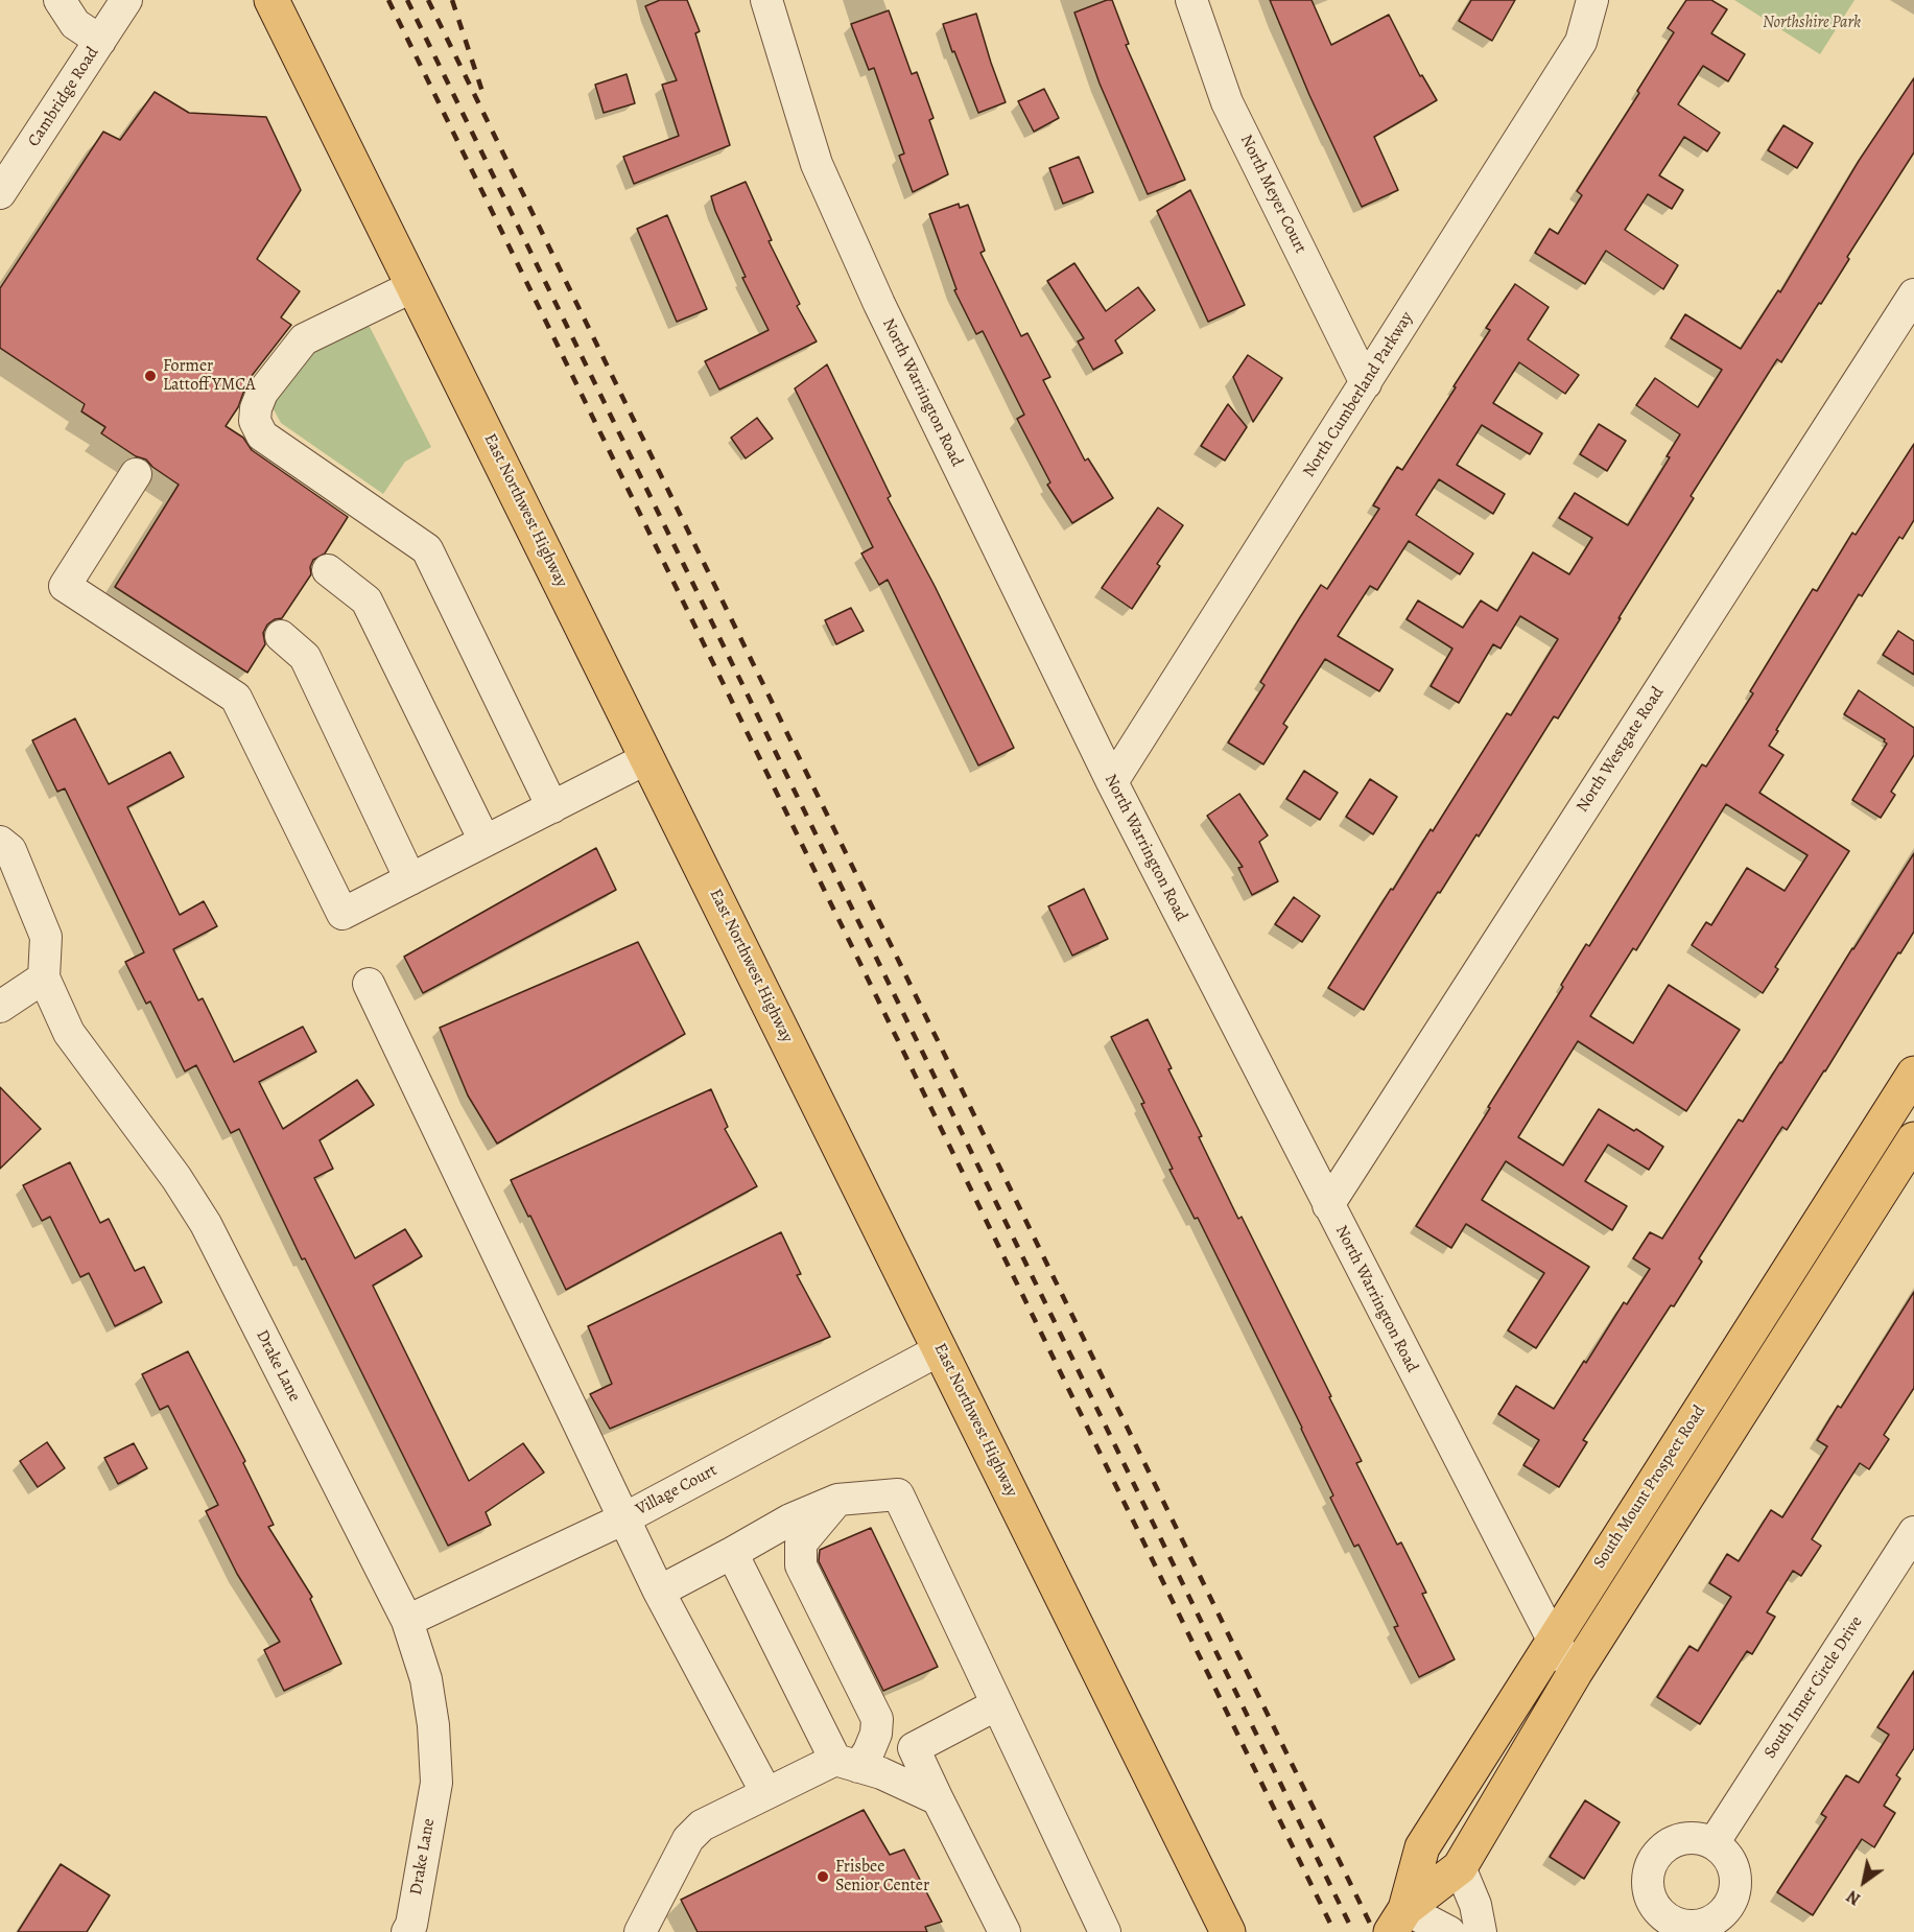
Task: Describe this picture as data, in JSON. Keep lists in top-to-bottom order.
{
  "streets": {
    "main road": ["East Northwest Highway", "South Mount Prospect Road"],
    "street": [
      "Cambridge Road",
      "North Meyer Court",
      "North Warrington Road",
      "North Cumberland Parkway",
      "North Westgate Road",
      "Drake Lane",
      "Village Court",
      "South Inner Circle Drive"
    ]
  },
  "crossings": [
    ["North Meyer Court", "North Cumberland Parkway"],
    ["North Warrington Road", "North Cumberland Parkway"],
    ["North Warrington Road", "North Westgate Road"],
    ["North Warrington Road", "South Mount Prospect Road"],
    ["East Northwest Highway", "Village Court"],
    ["Drake Lane", "Village Court"]
  ],
  "parks": ["Northshire Park"],
  "places": ["Former Lattoff YMCA", "Frisbee Senior Center"],
  "north": "bottom left"
}
